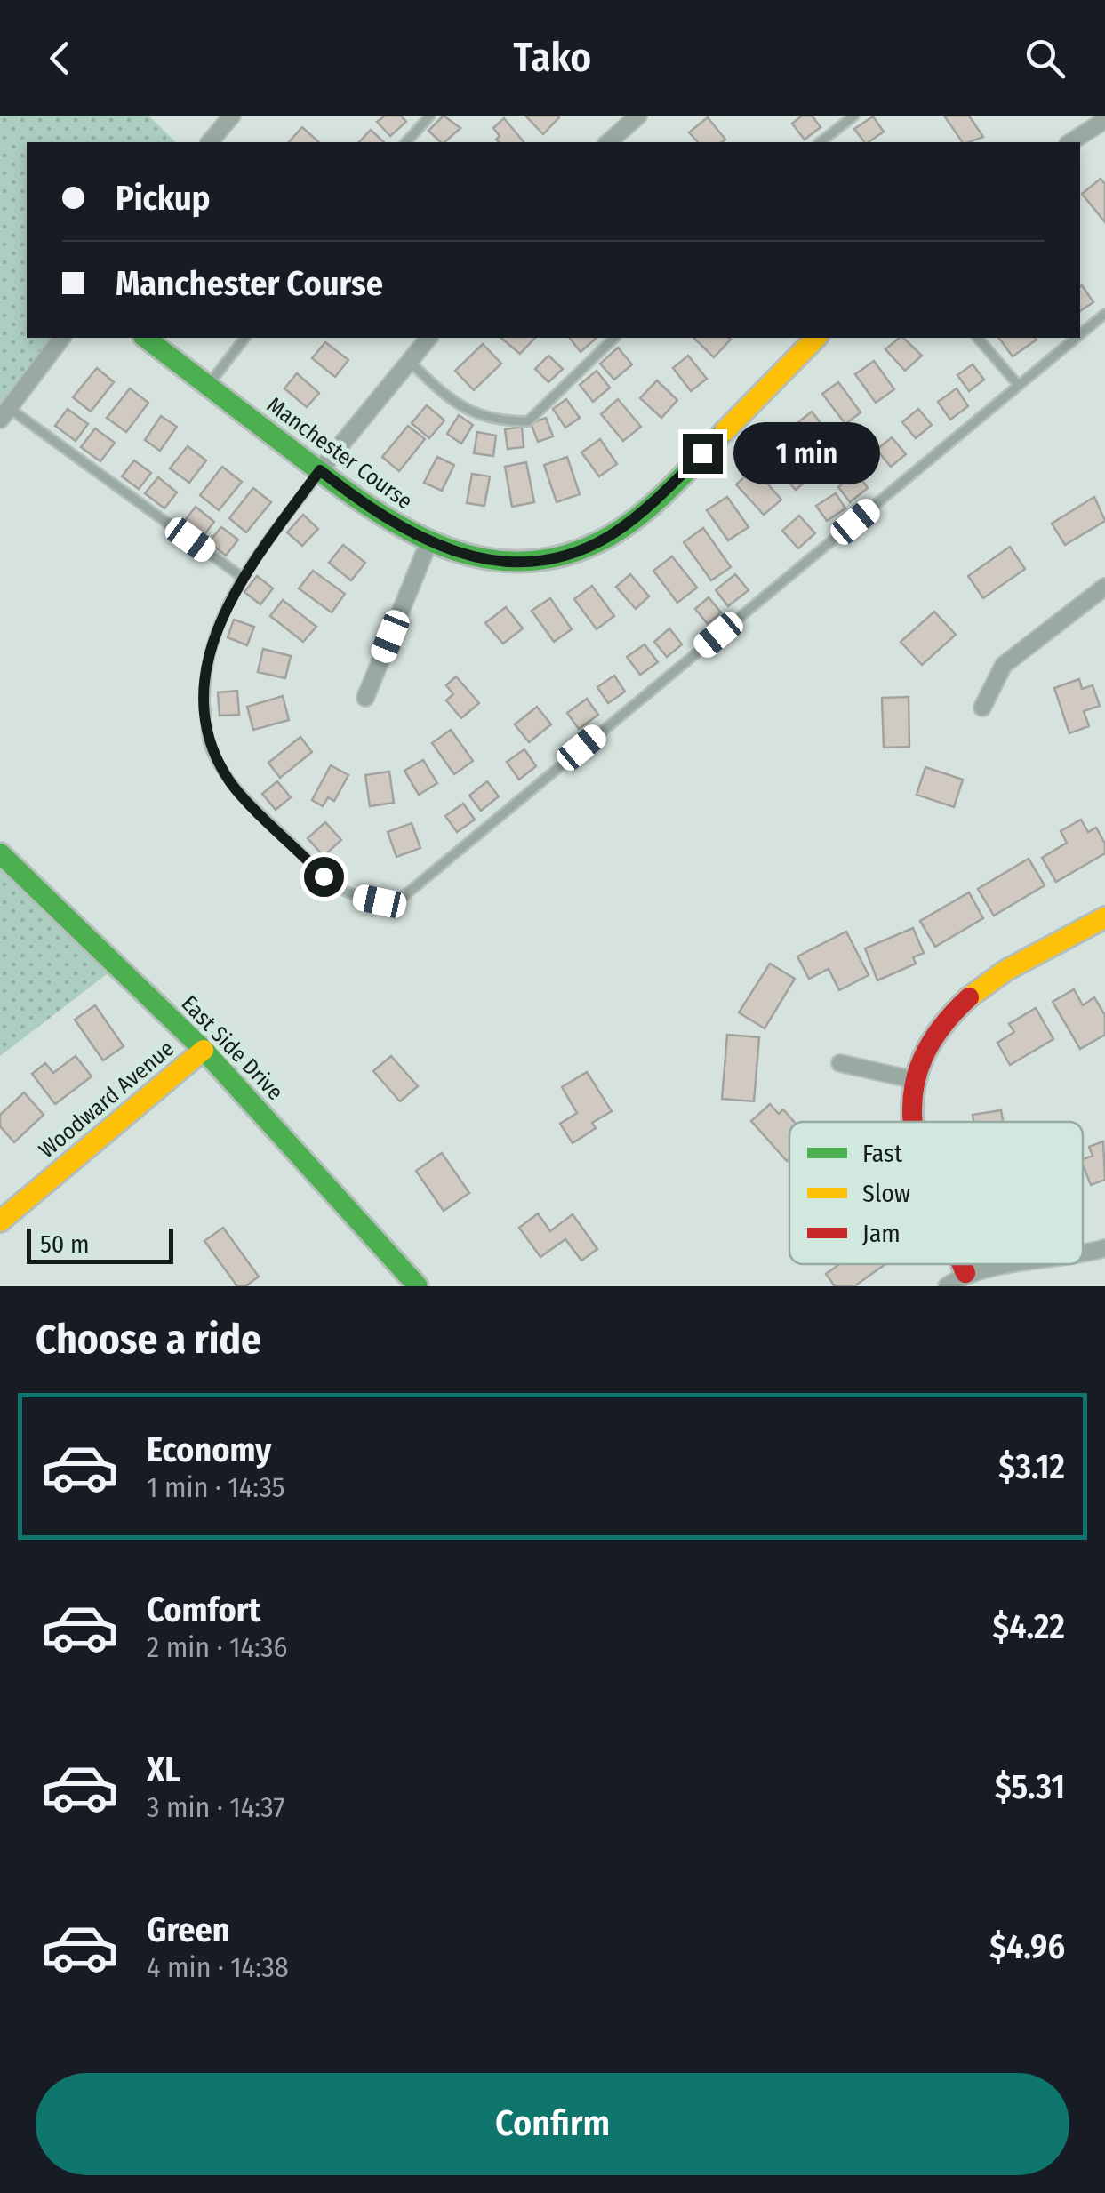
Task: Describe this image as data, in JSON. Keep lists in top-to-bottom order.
{
  "streets": {
    "street": ["Manchester Course", "East Side Drive", "Woodward Avenue"]
  },
  "crossings": [
    ["East Side Drive", "Woodward Avenue"]
  ],
  "legend": ["Fast", "Slow", "Jam"],
  "scale_bar": "50 m",
  "page": {
    "header": "Tako",
    "banner": ["Pickup", "Manchester Course"],
    "bubble": "1 min",
    "scale": "50 m",
    "heading": "Choose a ride",
    "list": [
      {
        "name": "Economy",
        "note": "1 min · 14:35",
        "value": "$3.12"
      },
      {
        "name": "Comfort",
        "note": "2 min · 14:36",
        "value": "$4.22"
      },
      {
        "name": "XL",
        "note": "3 min · 14:37",
        "value": "$5.31"
      },
      {
        "name": "Green",
        "note": "4 min · 14:38",
        "value": "$4.96"
      }
    ],
    "buttons": "Confirm"
  }
}
